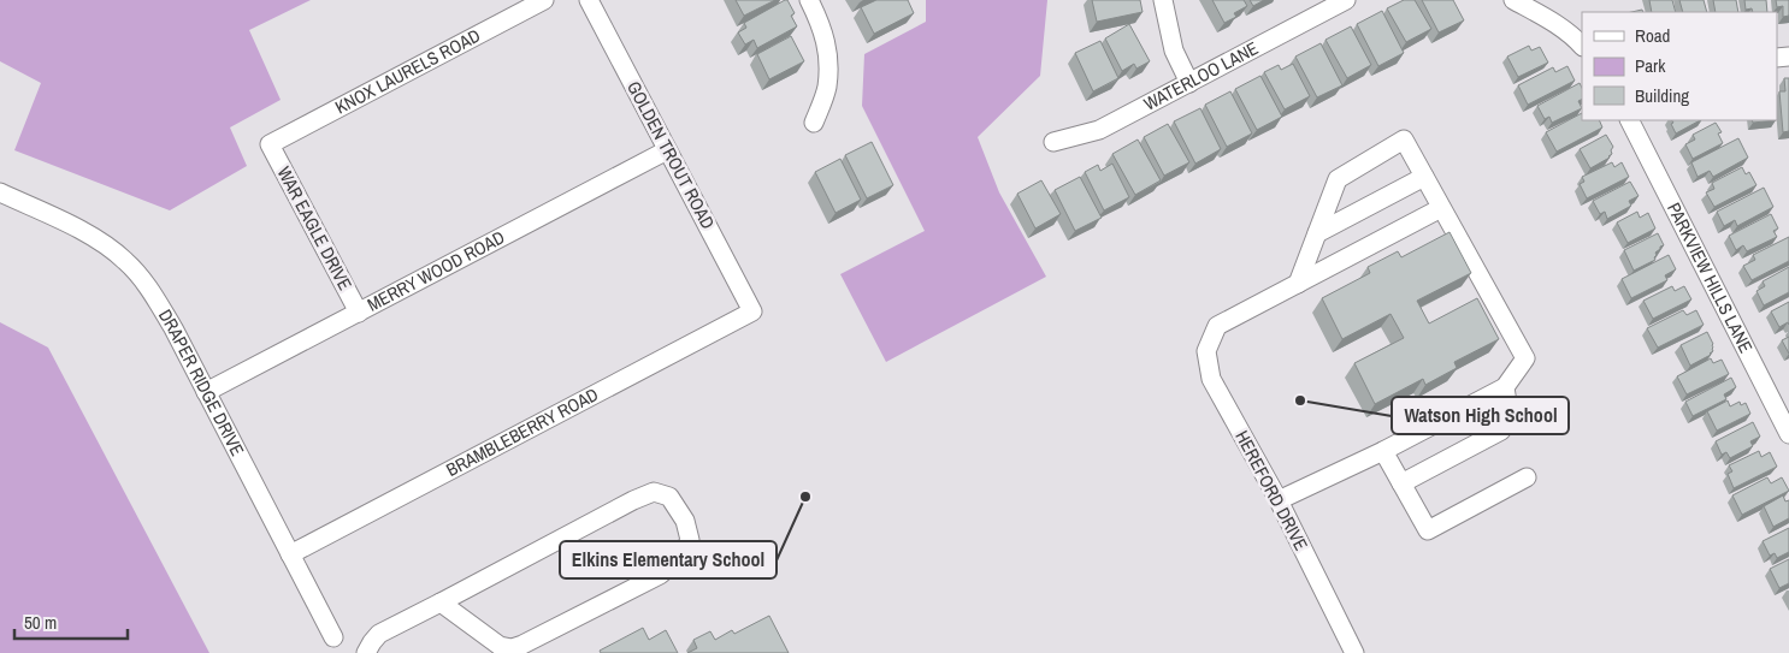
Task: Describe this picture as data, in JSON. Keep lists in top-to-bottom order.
{
  "streets": {
    "street": [
      "KNOX LAURELS ROAD",
      "WATERLOO LANE",
      "GOLDEN TROUT ROAD",
      "WAR EAGLE DRIVE",
      "MERRY WOOD ROAD",
      "PARKVIEW HILLS LANE",
      "DRAPER RIDGE DRIVE",
      "BRAMBLEBERRY ROAD",
      "HEREFORD DRIVE"
    ]
  },
  "crossings": [
    ["KNOX LAURELS ROAD", "WAR EAGLE DRIVE"],
    ["GOLDEN TROUT ROAD", "MERRY WOOD ROAD"],
    ["GOLDEN TROUT ROAD", "BRAMBLEBERRY ROAD"],
    ["WAR EAGLE DRIVE", "MERRY WOOD ROAD"],
    ["MERRY WOOD ROAD", "DRAPER RIDGE DRIVE"],
    ["DRAPER RIDGE DRIVE", "BRAMBLEBERRY ROAD"]
  ],
  "places": ["Watson High School", "Elkins Elementary School"],
  "legend": ["Road", "Park", "Building"],
  "scale_bar": "50 m"
}
